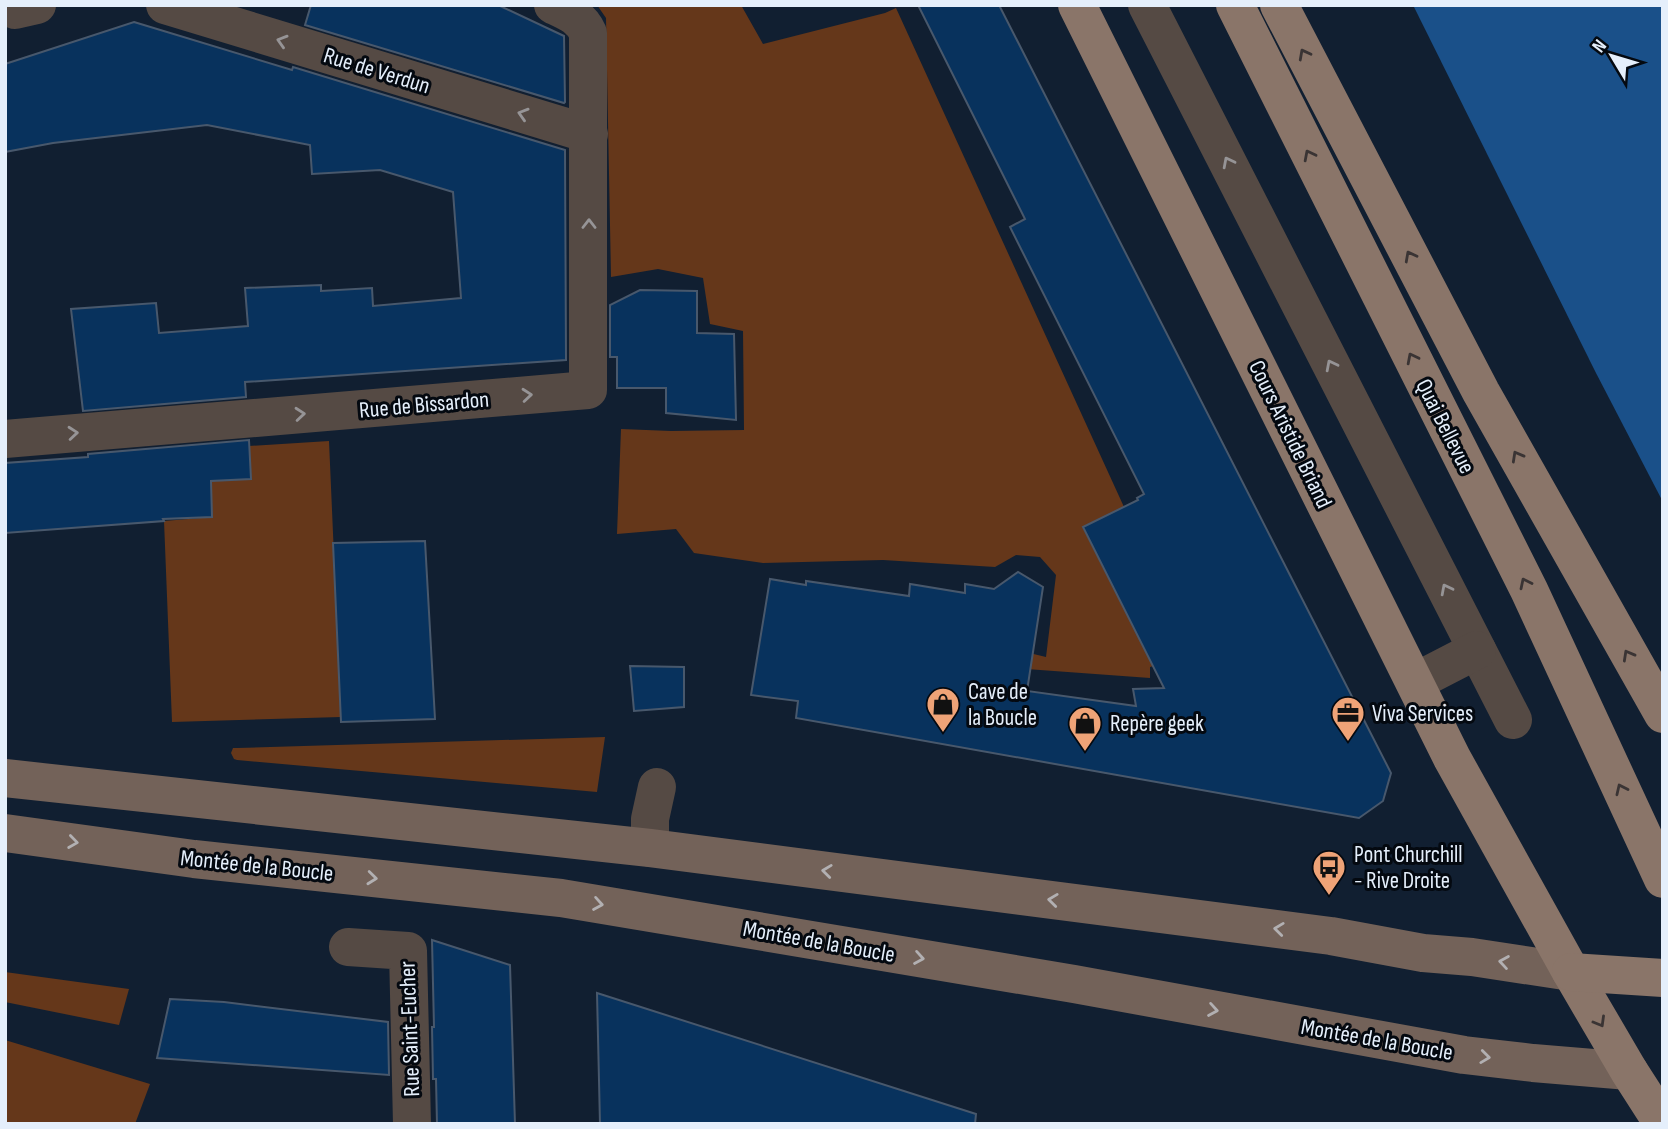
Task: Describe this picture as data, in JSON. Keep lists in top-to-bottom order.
{
  "streets": {
    "main road": ["Quai Bellevue", "Cours Aristide Briand", "Montée de la Boucle"],
    "street": ["Rue de Verdun", "Rue de Bissardon", "Rue Saint-Eucher"]
  },
  "crossings": [
    ["Rue de Verdun", "Rue de Bissardon"],
    ["Cours Aristide Briand", "Montée de la Boucle"]
  ],
  "one_way": ["Rue de Verdun"],
  "places": {
    "shop": ["Cave de la Boucle", "Repère geek"],
    "office": ["Viva Services"],
    "bus stop": ["Pont Churchill - Rive Droite"]
  },
  "north": "top left"
}
